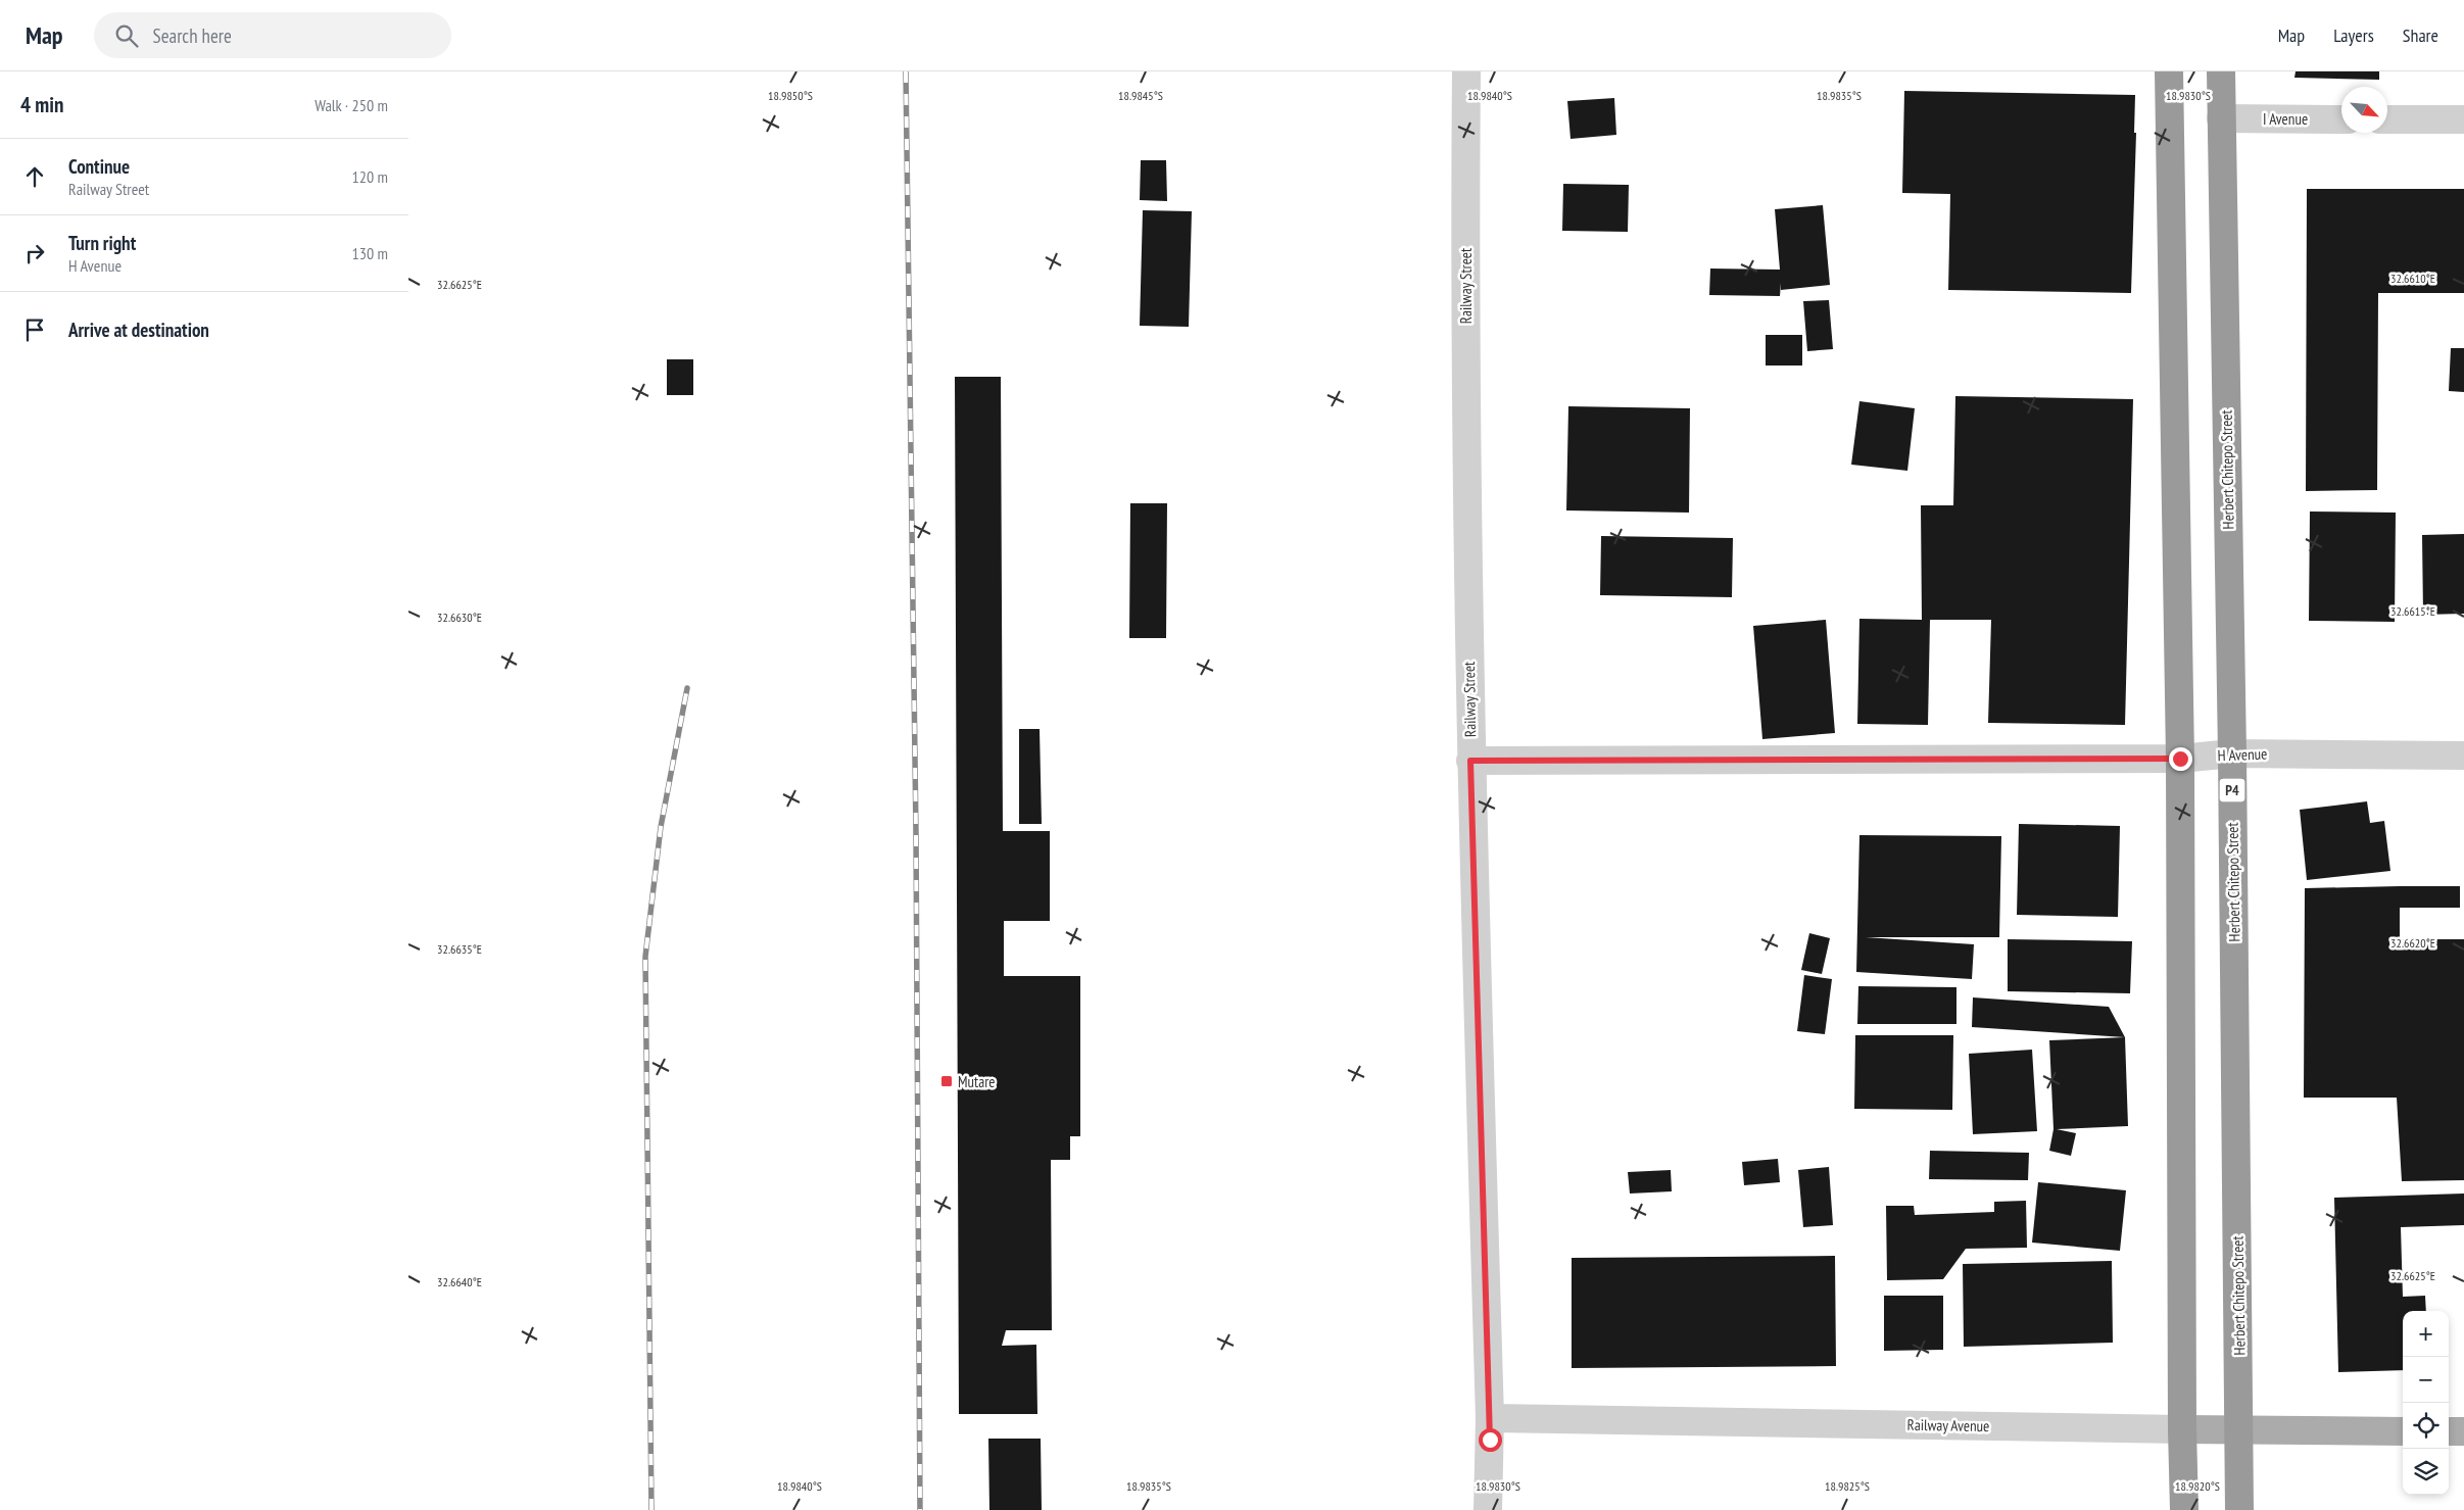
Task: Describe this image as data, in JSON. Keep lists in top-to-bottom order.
{
  "streets": {
    "highway": ["Herbert Chitepo Street", "P4"],
    "main road": ["Railway Avenue"],
    "street": ["I Avenue", "Railway Street", "H Avenue"]
  },
  "crossings": [
    ["I Avenue", "Herbert Chitepo Street"],
    ["Railway Street", "H Avenue"],
    ["Railway Street", "Railway Avenue"],
    ["Herbert Chitepo Street", "H Avenue"],
    ["Herbert Chitepo Street", "Railway Avenue"]
  ],
  "places": {
    "transit": ["Mutare"]
  },
  "north": "bottom right",
  "page": {
    "header": "Map",
    "search": "Search here",
    "nav": ["Map", "Layers", "Share"],
    "heading": ["4 min", "Walk · 250 m"],
    "list": [
      ["Continue", "Railway Street", "120 m"],
      ["Turn right", "H Avenue", "130 m"],
      "Arrive at destination"
    ],
    "map_buttons": ["+", "−"]
  },
  "coordinates": [
    "18.9850°S",
    "18.9845°S",
    "18.9840°S",
    "18.9835°S",
    "18.9830°S",
    "32.6610°E",
    "32.6625°E",
    "32.6615°E",
    "32.6630°E",
    "32.6620°E",
    "32.6635°E",
    "32.6640°E",
    "18.9825°S",
    "18.9820°S"
  ]
}
